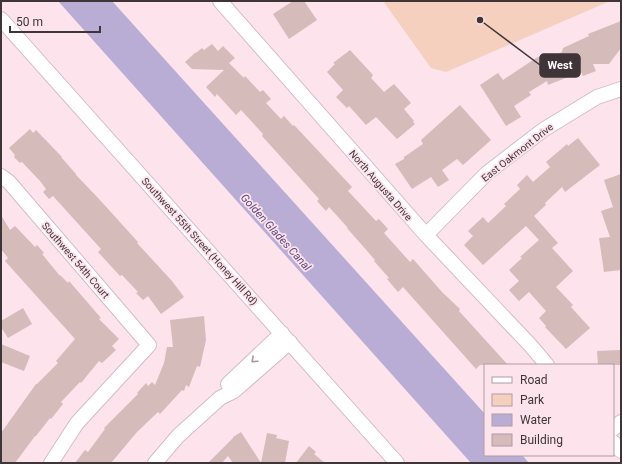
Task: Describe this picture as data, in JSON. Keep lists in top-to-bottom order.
{
  "streets": {
    "street": [
      "East Oakmont Drive",
      "North Augusta Drive",
      "Southwest 55th Street (Honey Hill Rd)",
      "Southwest 54th Court"
    ]
  },
  "crossings": [
    ["East Oakmont Drive", "North Augusta Drive"]
  ],
  "water": ["Golden Glades Canal"],
  "places": ["West"],
  "legend": [
    "Road",
    "Park",
    "Water",
    "Building"
  ],
  "scale_bar": "50 m"
}
